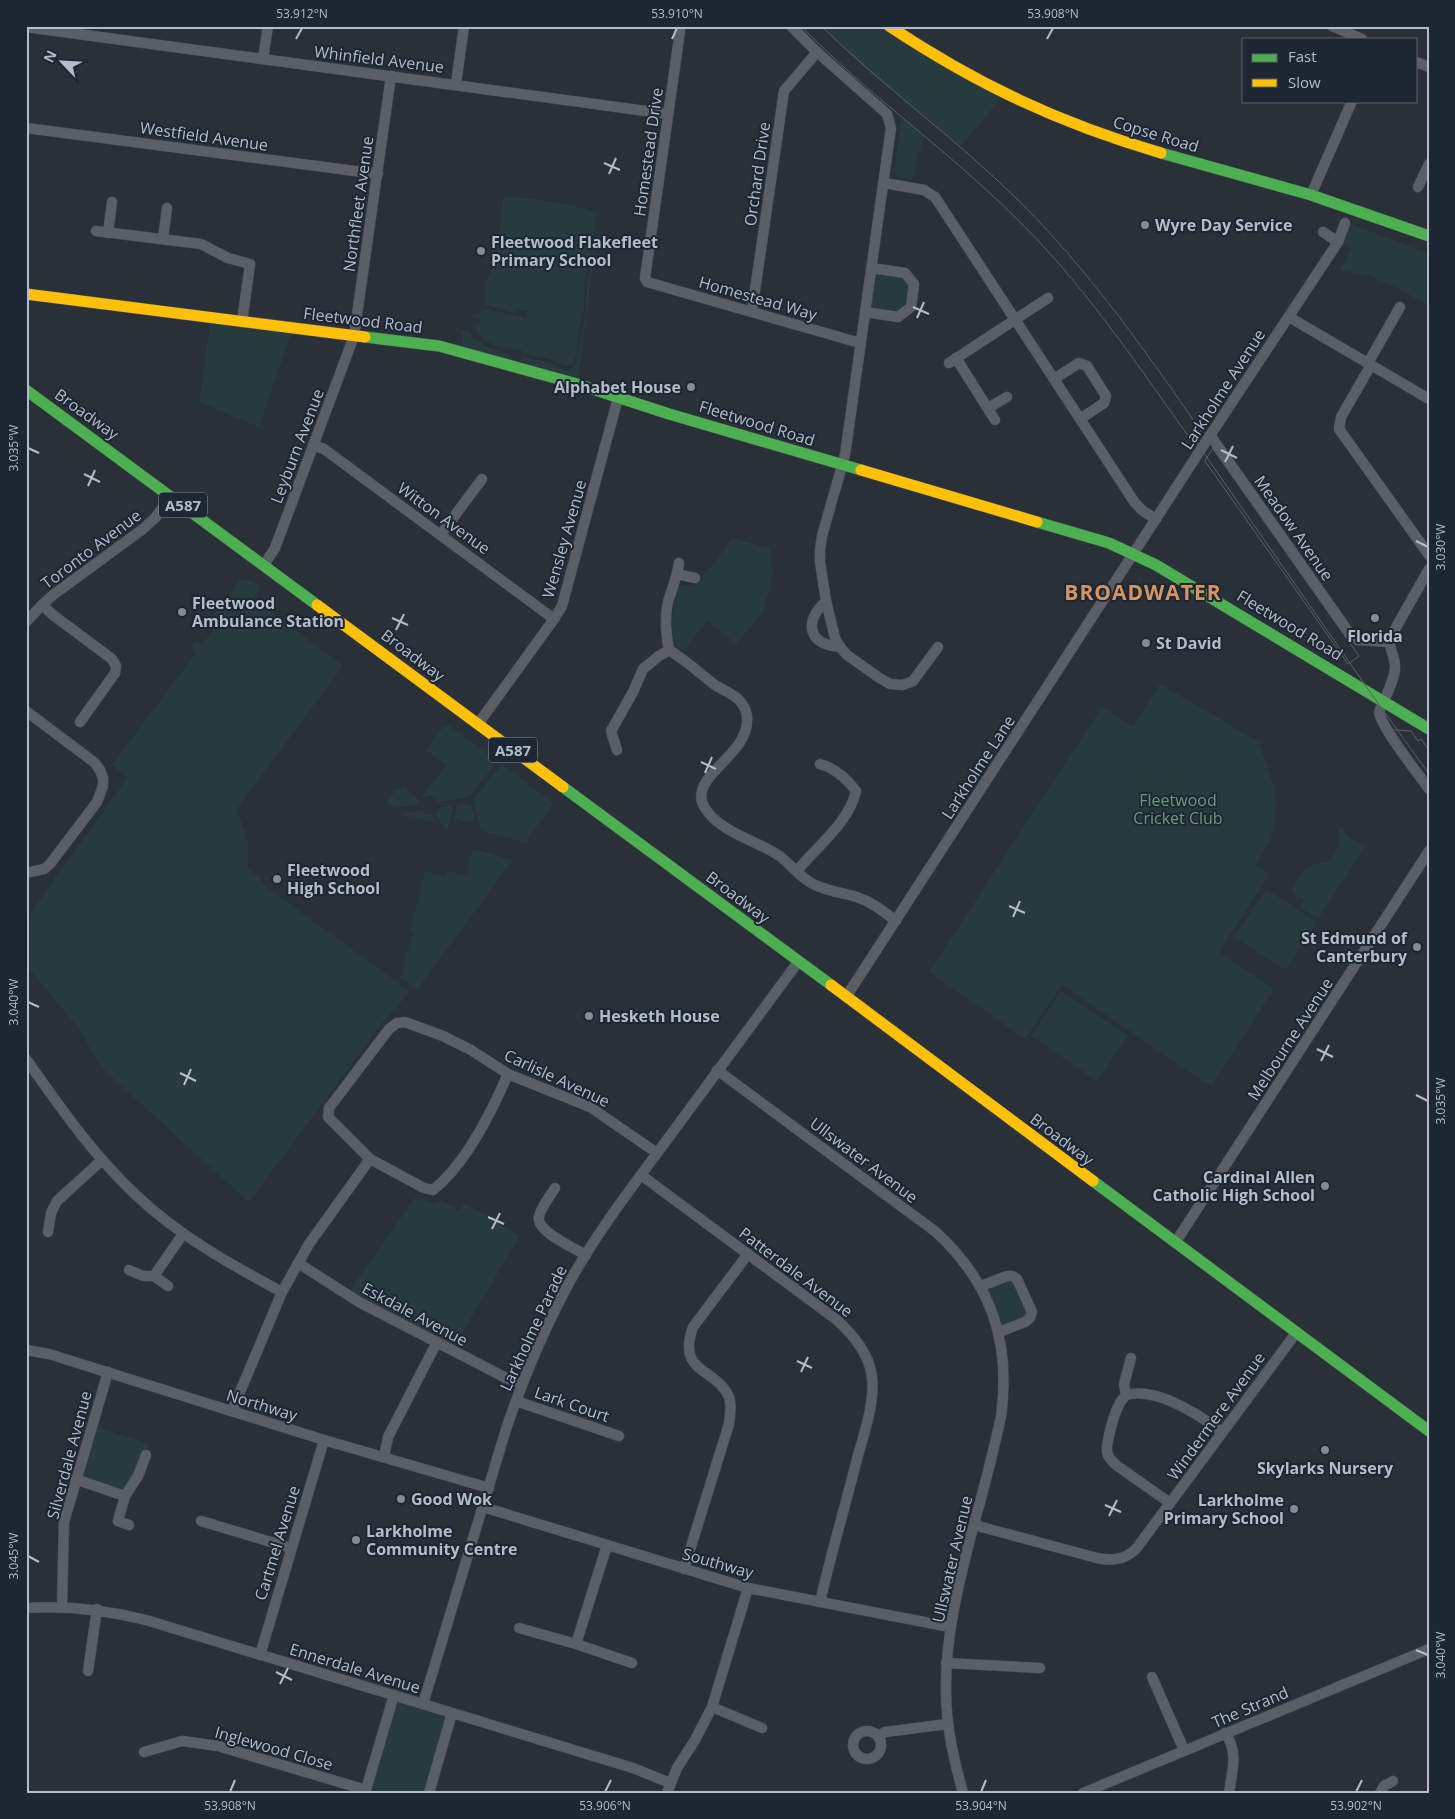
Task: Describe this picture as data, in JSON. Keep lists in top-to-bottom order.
{
  "streets": {
    "street": [
      "Whinfield Avenue",
      "Copse Road",
      "Westfield Avenue",
      "Homestead Drive",
      "Orchard Drive",
      "Northfleet Avenue",
      "Homestead Way",
      "Fleetwood Road",
      "Larkholme Avenue",
      "Broadway",
      "Leyburn Avenue",
      "A587",
      "Witton Avenue",
      "Meadow Avenue",
      "Wensley Avenue",
      "Toronto Avenue",
      "Larkholme Lane",
      "Melbourne Avenue",
      "Carlisle Avenue",
      "Ullswater Avenue",
      "Patterdale Avenue",
      "Eskdale Avenue",
      "Larkholme Parade",
      "Lark Court",
      "Northway",
      "Windermere Avenue",
      "Silverdale Avenue",
      "Cartmel Avenue",
      "Southway",
      "Ennerdale Avenue",
      "The Strand",
      "Inglewood Close"
    ]
  },
  "crossings": [
    ["Whinfield Avenue", "Homestead Drive"],
    ["Whinfield Avenue", "Northfleet Avenue"],
    ["Westfield Avenue", "Northfleet Avenue"],
    ["Homestead Drive", "Homestead Way"],
    ["Orchard Drive", "Homestead Way"],
    ["Northfleet Avenue", "Fleetwood Road"],
    ["Northfleet Avenue", "Leyburn Avenue"],
    ["Fleetwood Road", "Larkholme Avenue"],
    ["Fleetwood Road", "Leyburn Avenue"],
    ["Fleetwood Road", "Wensley Avenue"],
    ["Fleetwood Road", "Larkholme Lane"],
    ["Larkholme Avenue", "Meadow Avenue"],
    ["Larkholme Avenue", "Larkholme Lane"],
    ["Broadway", "Leyburn Avenue"],
    ["Broadway", "Wensley Avenue"],
    ["Broadway", "Toronto Avenue"],
    ["Broadway", "Larkholme Lane"],
    ["Broadway", "Melbourne Avenue"],
    ["Broadway", "Larkholme Parade"],
    ["Broadway", "Windermere Avenue"],
    ["Leyburn Avenue", "Witton Avenue"],
    ["Witton Avenue", "Wensley Avenue"],
    ["Carlisle Avenue", "Larkholme Parade"],
    ["Ullswater Avenue", "Larkholme Parade"],
    ["Ullswater Avenue", "Windermere Avenue"],
    ["Ullswater Avenue", "Southway"],
    ["Patterdale Avenue", "Larkholme Parade"],
    ["Patterdale Avenue", "Southway"],
    ["Eskdale Avenue", "Larkholme Parade"],
    ["Larkholme Parade", "Lark Court"],
    ["Larkholme Parade", "Northway"],
    ["Larkholme Parade", "Southway"],
    ["Larkholme Parade", "Ennerdale Avenue"],
    ["Northway", "Silverdale Avenue"],
    ["Northway", "Cartmel Avenue"],
    ["Silverdale Avenue", "Ennerdale Avenue"],
    ["Cartmel Avenue", "Ennerdale Avenue"]
  ],
  "districts": ["BROADWATER"],
  "parks": ["Fleetwood Cricket Club"],
  "places": [
    "Wyre Day Service",
    "Fleetwood Flakefleet Primary School",
    "Alphabet House",
    "Fleetwood Ambulance Station",
    "Florida",
    "St David",
    "Fleetwood High School",
    "St Edmund of Canterbury",
    "Hesketh House",
    "Cardinal Allen Catholic High School",
    "Skylarks Nursery",
    "Good Wok",
    "Larkholme Primary School",
    "Larkholme Community Centre"
  ],
  "legend": ["Fast", "Slow"],
  "north": "top left",
  "coordinates": [
    "53.912°N",
    "53.910°N",
    "53.908°N",
    "3.035°W",
    "3.030°W",
    "3.040°W",
    "3.045°W",
    "53.906°N",
    "53.904°N",
    "53.902°N"
  ]
}
